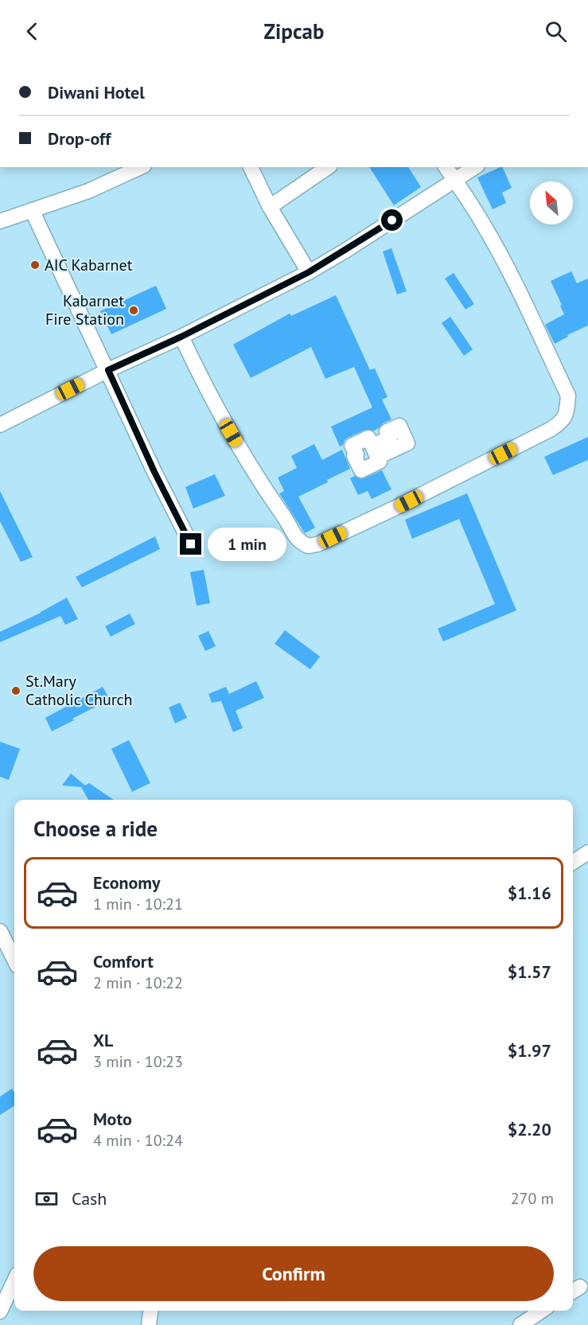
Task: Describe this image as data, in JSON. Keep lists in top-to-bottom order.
{
  "places": ["AIC Kabarnet", "Kabarnet Fire Station", "St.Mary Catholic Church"],
  "north": "top left",
  "page": {
    "header": "Zipcab",
    "banner": ["Diwani Hotel", "Drop-off"],
    "bubble": "1 min",
    "heading": "Choose a ride",
    "list": [
      {
        "name": "Economy",
        "note": "1 min · 10:21",
        "value": "$1.16"
      },
      {
        "name": "Comfort",
        "note": "2 min · 10:22",
        "value": "$1.57"
      },
      {
        "name": "XL",
        "note": "3 min · 10:23",
        "value": "$1.97"
      },
      {
        "name": "Moto",
        "note": "4 min · 10:24",
        "value": "$2.20"
      }
    ],
    "pay": ["Cash", "270 m"],
    "buttons": "Confirm"
  }
}
